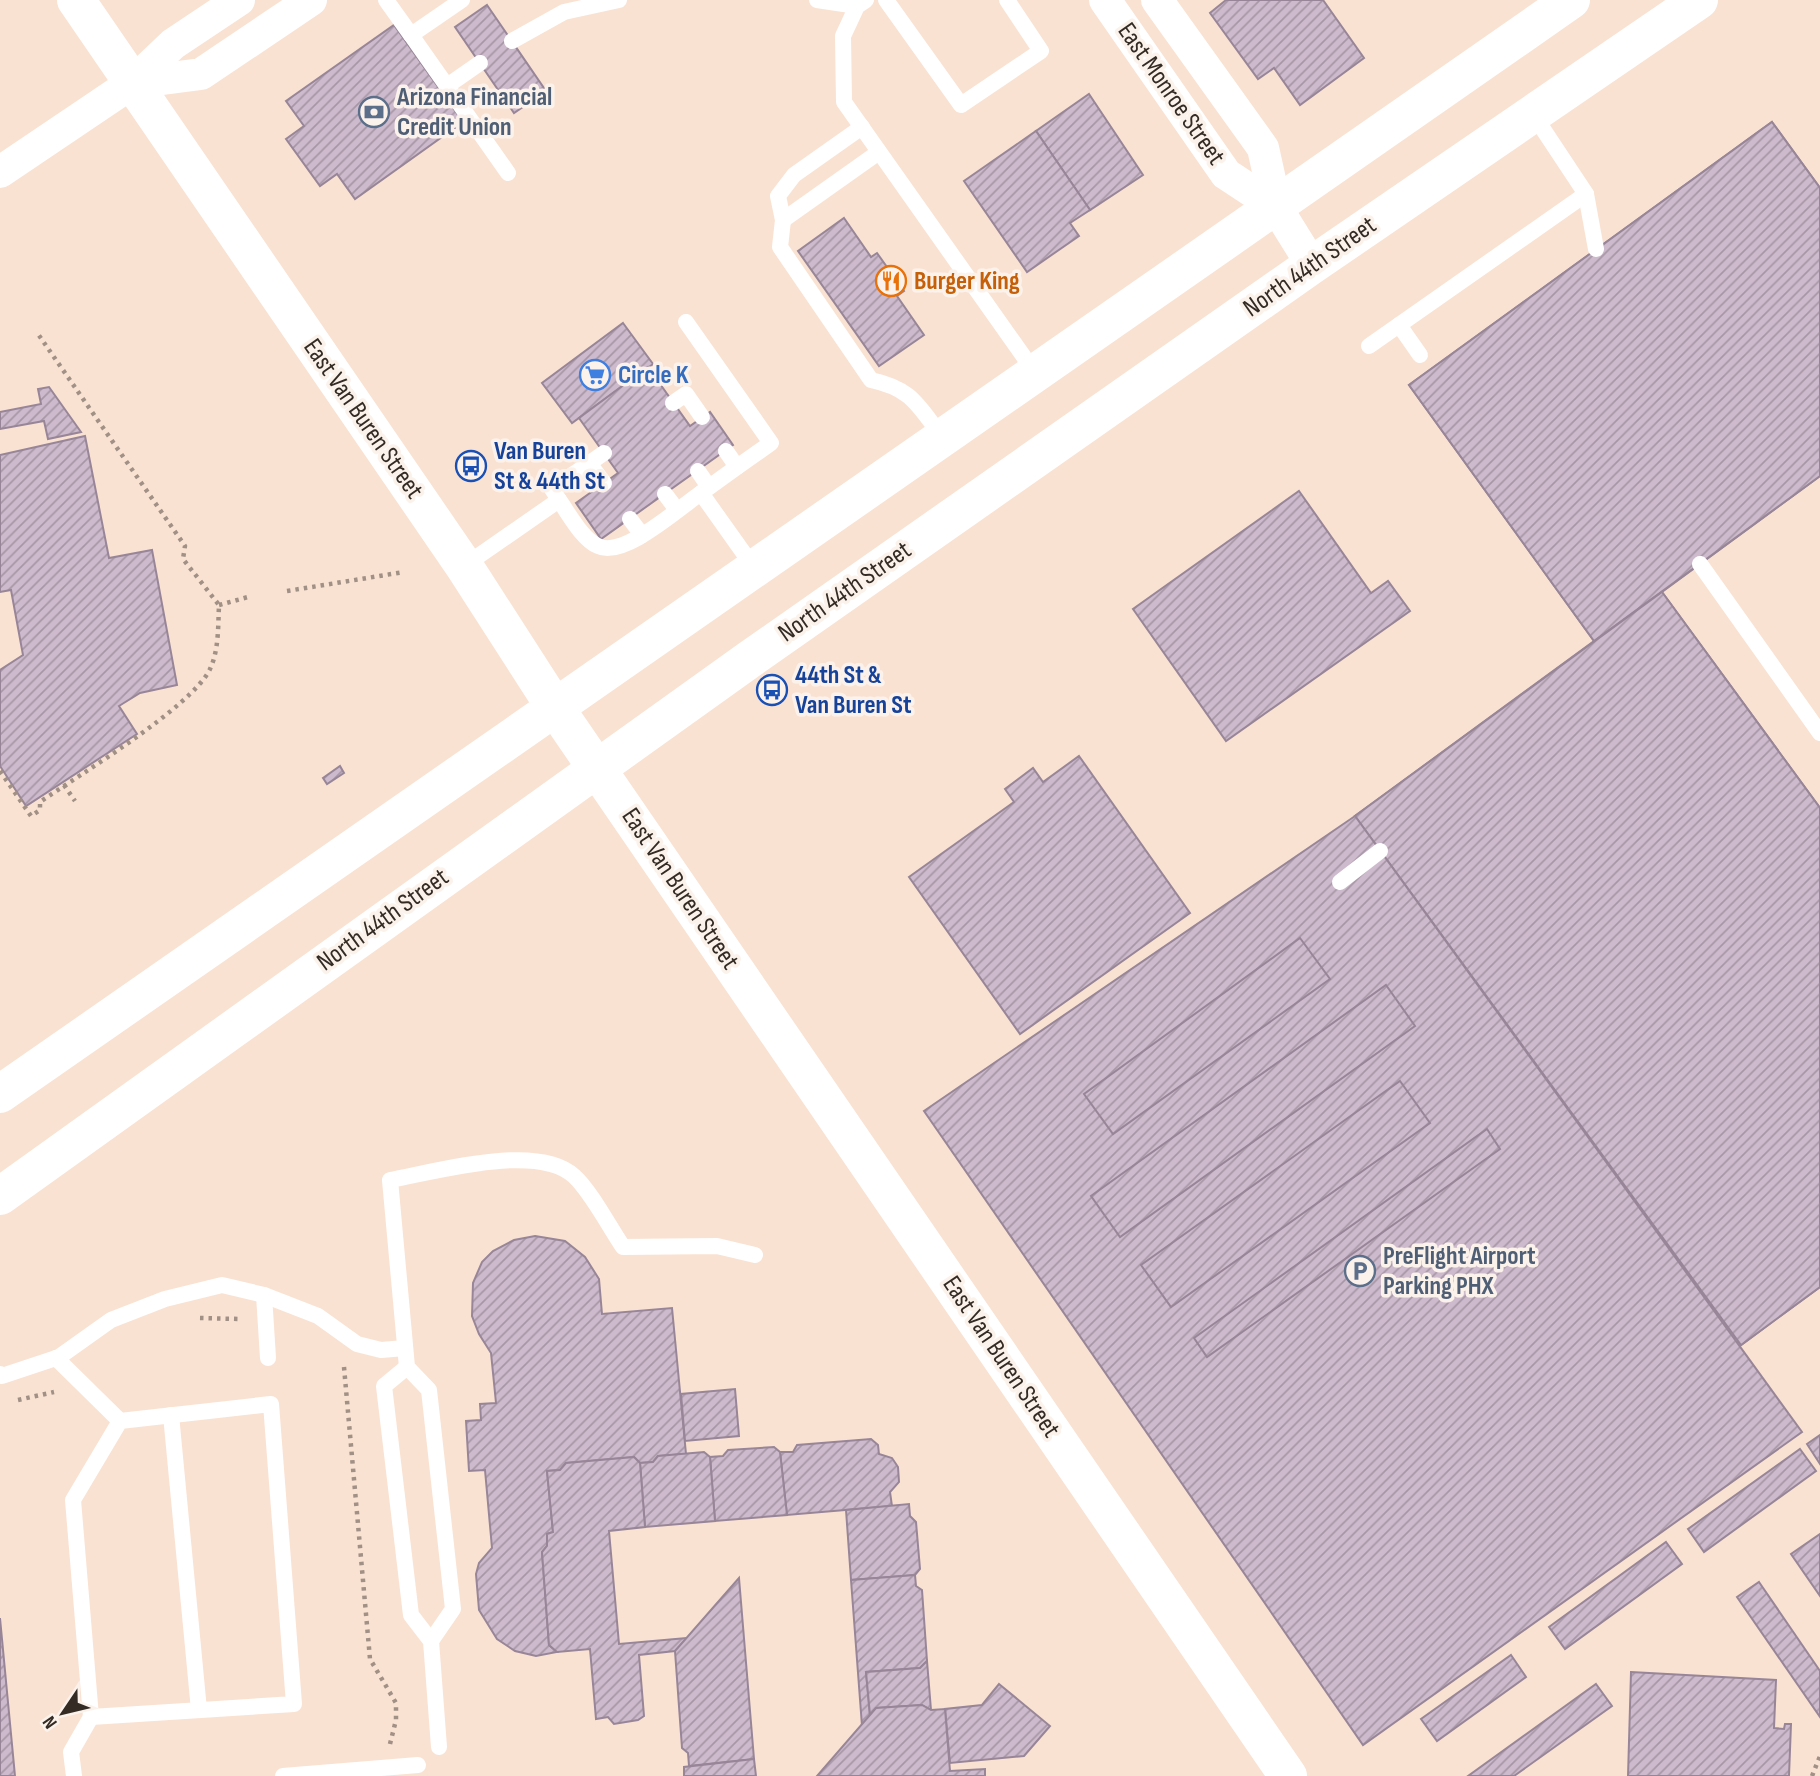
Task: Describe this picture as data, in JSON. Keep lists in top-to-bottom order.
{
  "streets": {
    "main road": ["North 44th Street", "East Van Buren Street"],
    "street": ["East Monroe Street"]
  },
  "crossings": [
    ["East Monroe Street", "North 44th Street"],
    ["North 44th Street", "East Van Buren Street"]
  ],
  "places": {
    "bank": ["Arizona Financial Credit Union"],
    "restaurant": ["Burger King"],
    "supermarket": ["Circle K"],
    "bus stop": ["Van Buren St & 44th St", "44th St & Van Buren St"],
    "parking": ["PreFlight Airport Parking PHX"]
  },
  "north": "bottom left"
}
